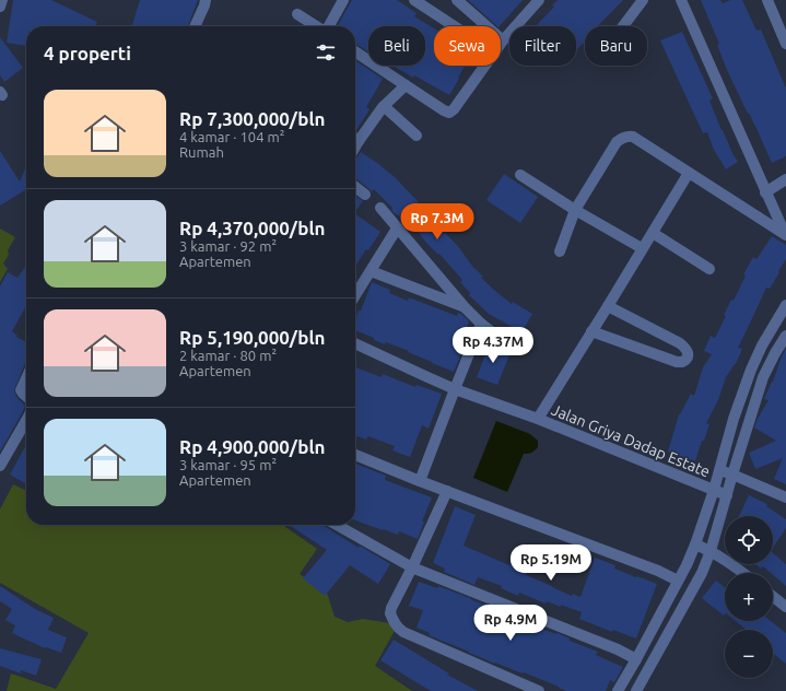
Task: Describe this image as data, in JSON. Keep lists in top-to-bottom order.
{
  "streets": {
    "street": ["Jalan Griya Dadap Estate"]
  },
  "page": {
    "chip": [
      "Beli",
      "Sewa",
      "Filter",
      "Baru"
    ],
    "heading": "4 properti",
    "list": [
      {
        "name": "Rp 7,300,000/bln",
        "note": "4 kamar · 104 m² · Rumah"
      },
      {
        "name": "Rp 4,370,000/bln",
        "note": "3 kamar · 92 m² · Apartemen"
      },
      {
        "name": "Rp 5,190,000/bln",
        "note": "2 kamar · 80 m² · Apartemen"
      },
      {
        "name": "Rp 4,900,000/bln",
        "note": "3 kamar · 95 m² · Apartemen"
      }
    ],
    "price": [
      "Rp 7.3M",
      "Rp 4.37M",
      "Rp 5.19M",
      "Rp 4.9M"
    ],
    "map_buttons": ["+", "−"]
  }
}
